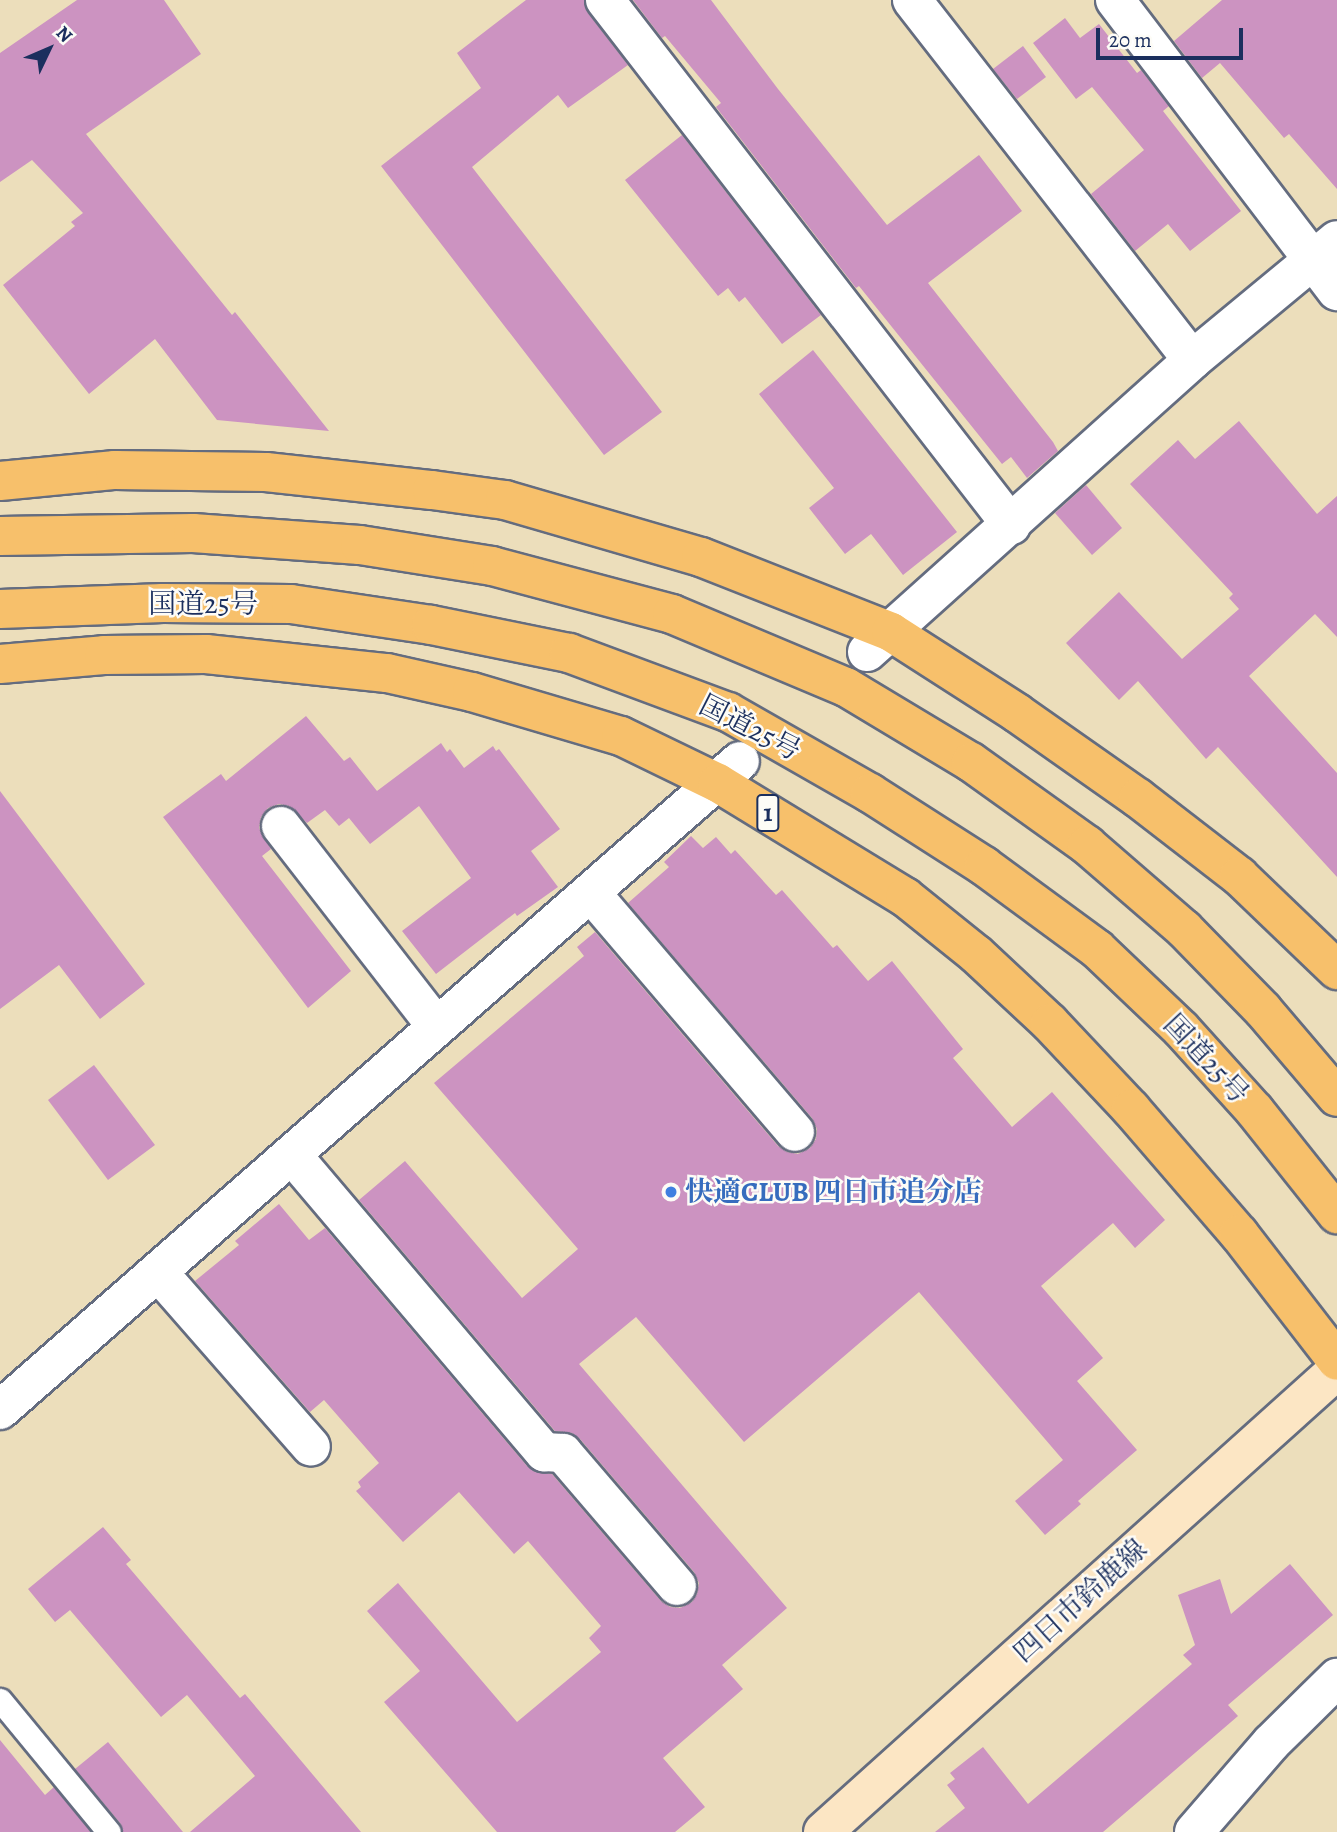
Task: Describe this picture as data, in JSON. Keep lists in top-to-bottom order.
{
  "streets": {
    "highway": ["国道25号", "1"],
    "main road": ["四日市鈴鹿線"]
  },
  "places": ["快適CLUB 四日市追分店"],
  "scale_bar": "20 m",
  "north": "top right"
}
